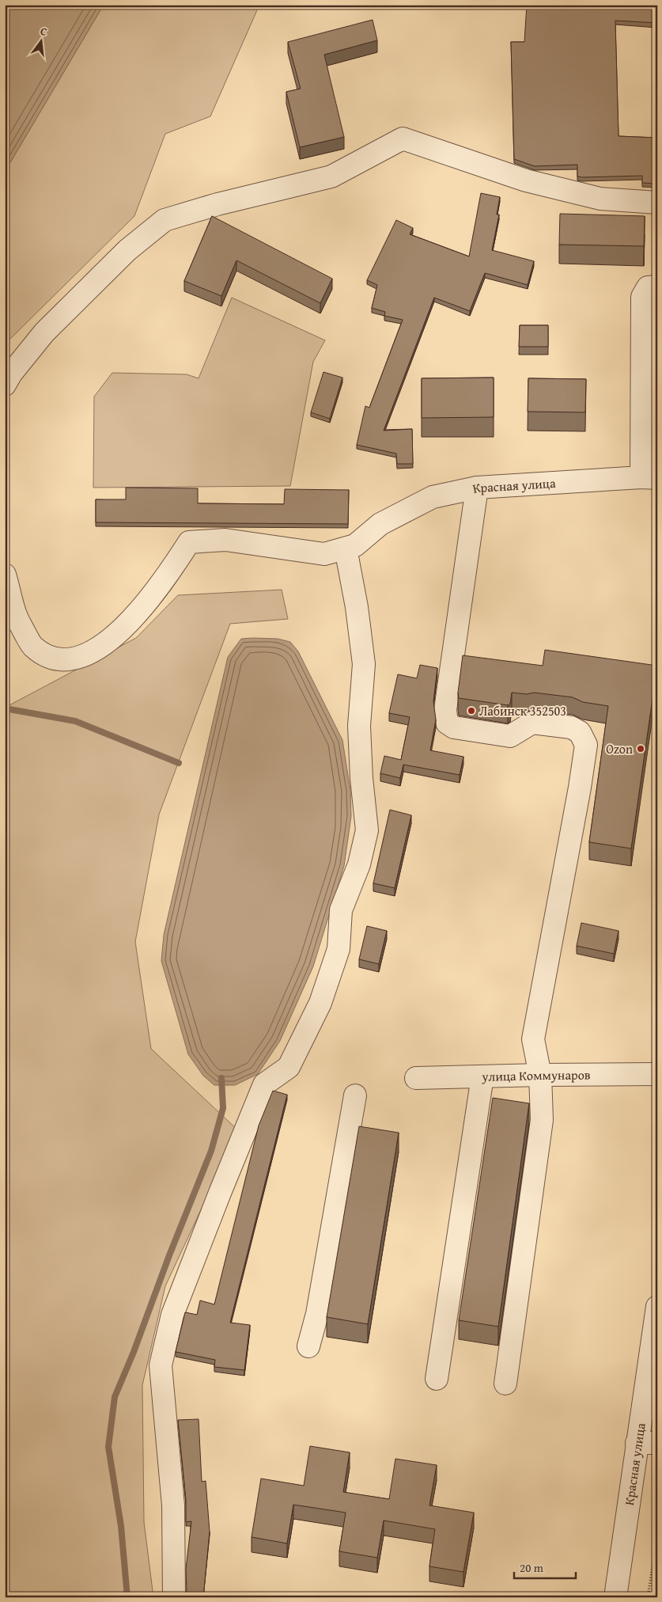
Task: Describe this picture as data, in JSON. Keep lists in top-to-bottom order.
{
  "streets": {
    "street": ["Красная улица", "улица Коммунаров"]
  },
  "places": ["Лабинск 352503", "Ozon"],
  "scale_bar": "20 m",
  "north": "top"
}
